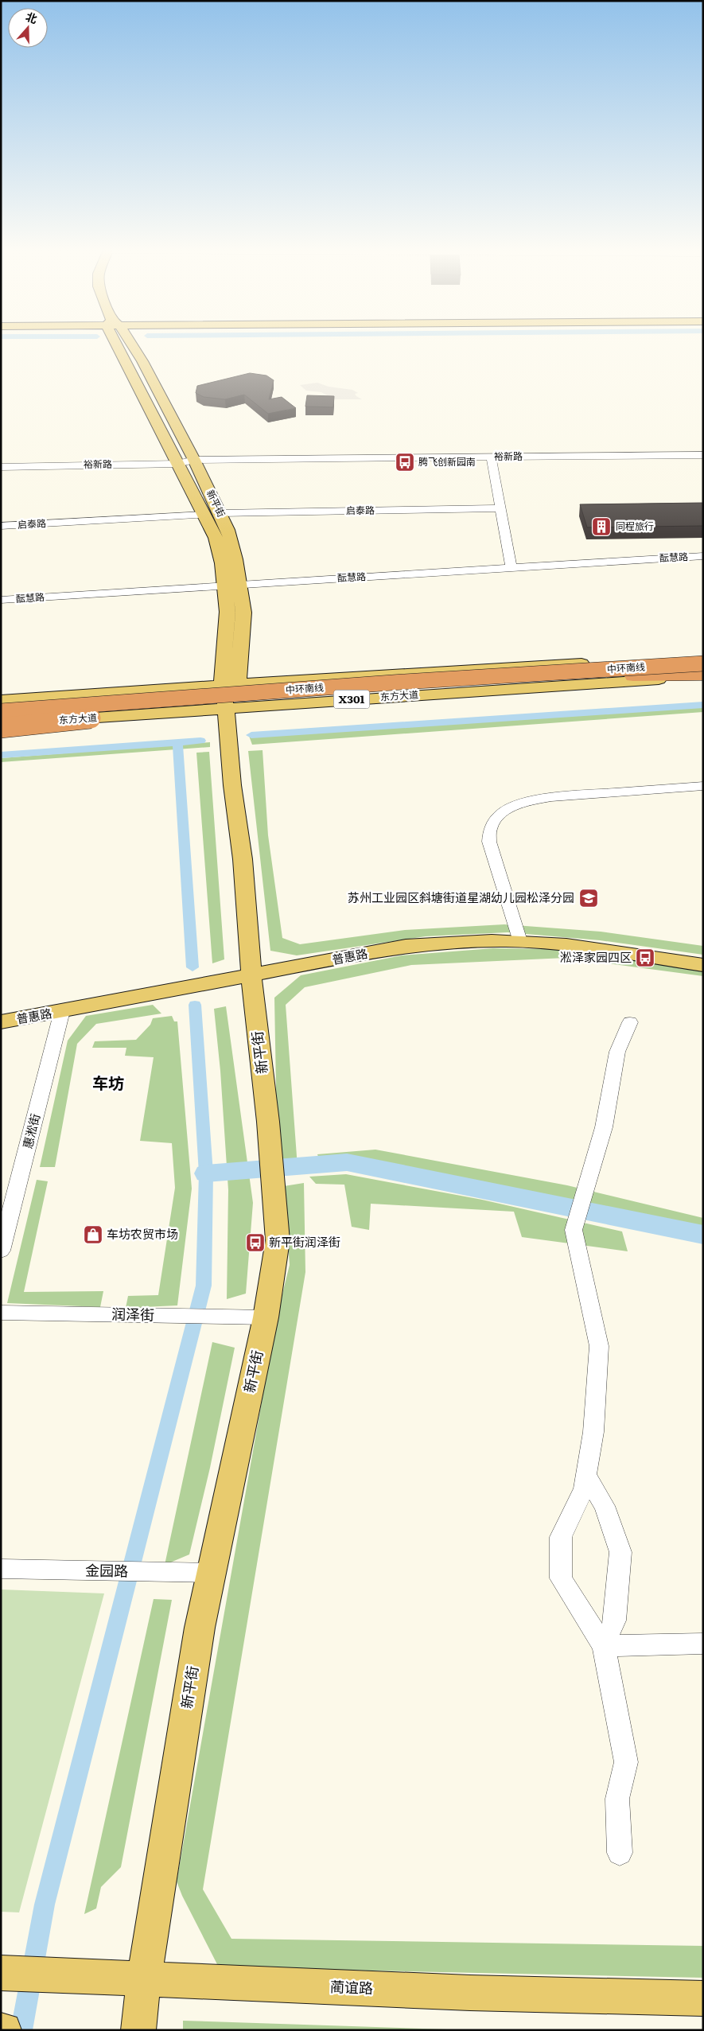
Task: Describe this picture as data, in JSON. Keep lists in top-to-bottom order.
{
  "streets": {
    "highway": ["中环南线"],
    "main road": [
      "裕新路",
      "新平街",
      "东方大道",
      "X301",
      "普惠路",
      "蔺谊路"
    ],
    "street": [
      "启泰路",
      "酝慧路",
      "惠淞街",
      "润泽街",
      "金园路"
    ]
  },
  "crossings": [
    ["裕新路", "新平街"],
    ["新平街", "启泰路"],
    ["新平街", "酝慧路"],
    ["新平街", "东方大道"],
    ["新平街", "普惠路"],
    ["新平街", "润泽街"],
    ["新平街", "金园路"],
    ["新平街", "蔺谊路"],
    ["普惠路", "惠淞街"]
  ],
  "districts": ["车坊"],
  "places": {
    "bus stop": ["腾飞创新园南", "淞泽家园四区", "新平街润泽街"],
    "building": ["同程旅行"],
    "school or university": ["苏州工业园区斜塘街道星湖幼儿园松泽分园"],
    "shop": ["车坊农贸市场"]
  },
  "north": "top"
}
